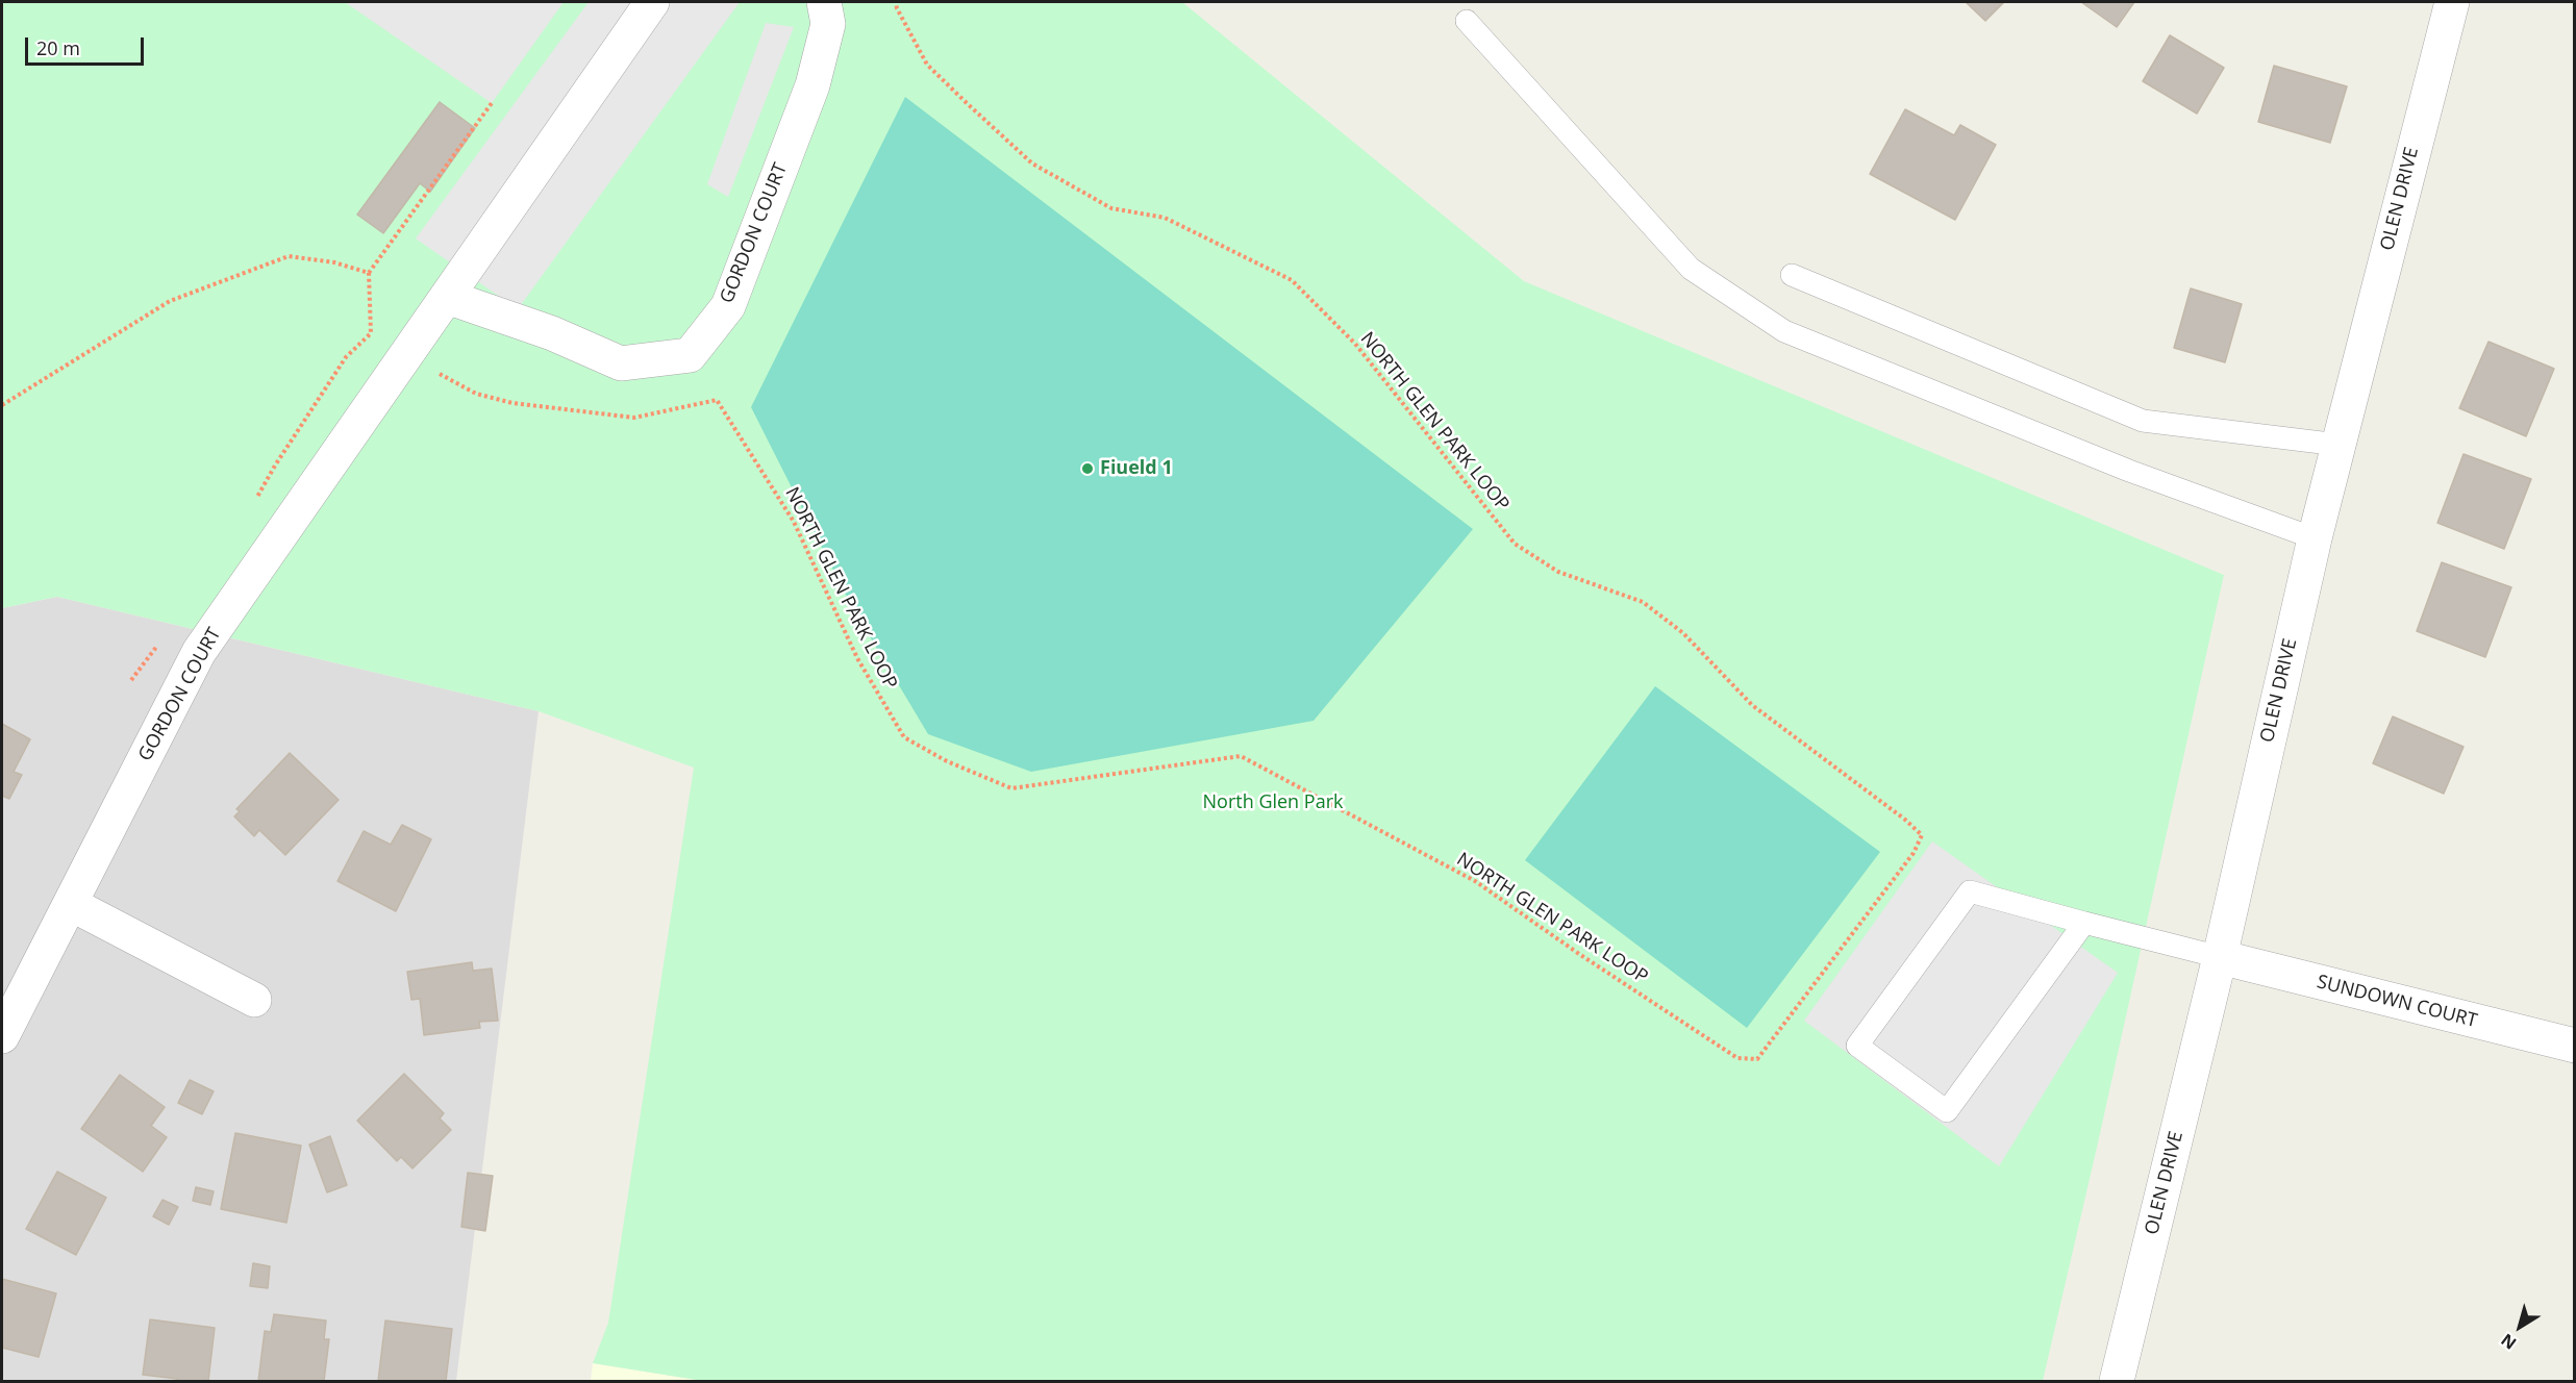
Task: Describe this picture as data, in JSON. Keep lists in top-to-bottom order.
{
  "streets": {
    "street": ["OLEN DRIVE", "GORDON COURT", "SUNDOWN COURT"],
    "path": ["NORTH GLEN PARK LOOP"]
  },
  "crossings": [
    ["OLEN DRIVE", "SUNDOWN COURT"],
    ["GORDON COURT", "NORTH GLEN PARK LOOP"]
  ],
  "parks": ["North Glen Park"],
  "places": ["Fiueld 1"],
  "scale_bar": "20 m",
  "north": "bottom left"
}
